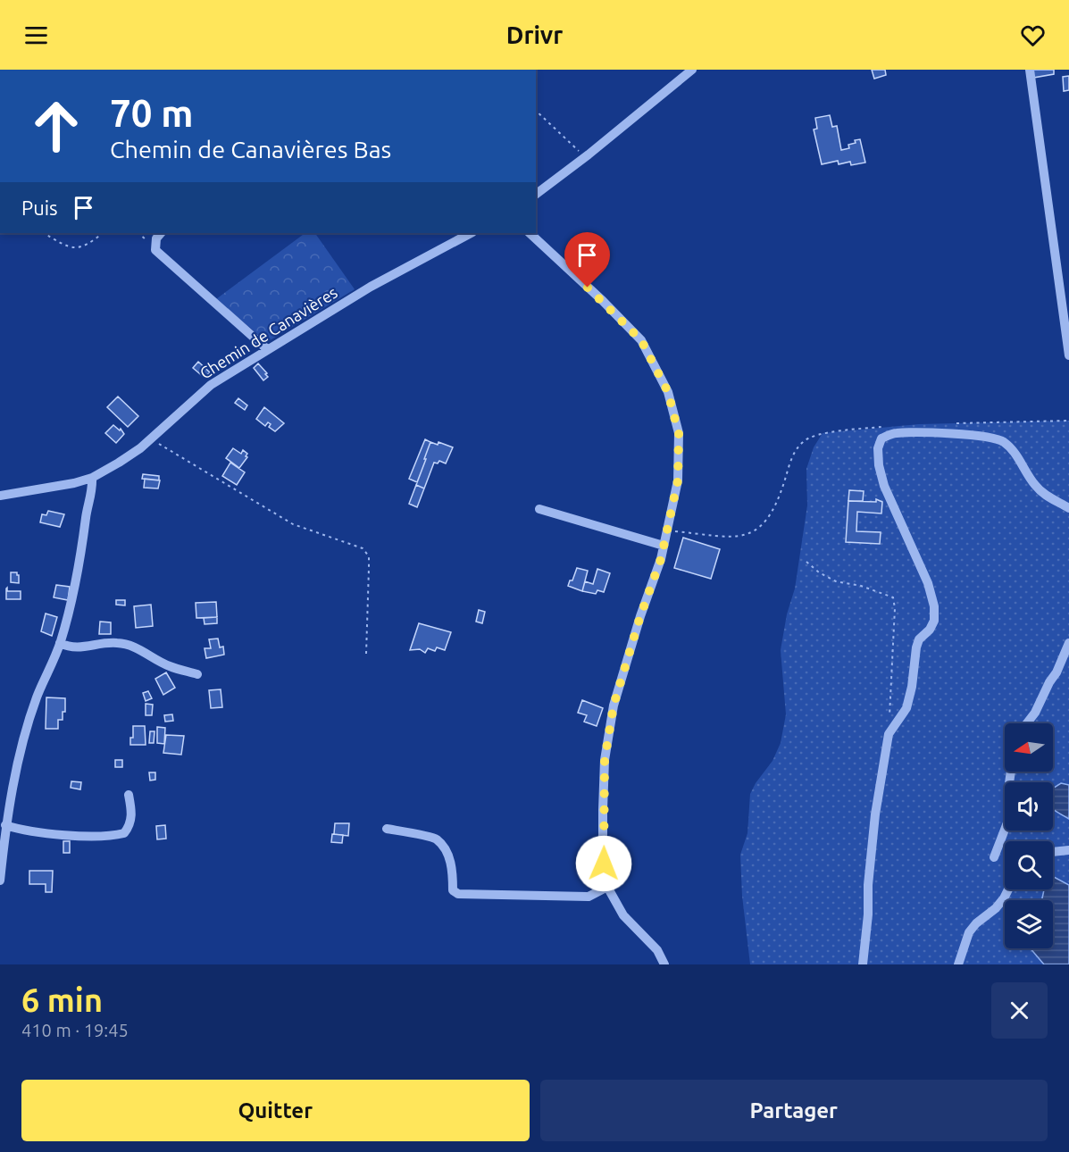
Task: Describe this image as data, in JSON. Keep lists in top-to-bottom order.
{
  "streets": {
    "street": ["Chemin de Canavières"]
  },
  "north": "left",
  "page": {
    "header": "Drivr",
    "turn": ["70 m", "Chemin de Canavières Bas"],
    "then": "Puis",
    "heading": ["6 min", "410 m · 19:45"],
    "buttons": ["Quitter", "Partager"]
  }
}
